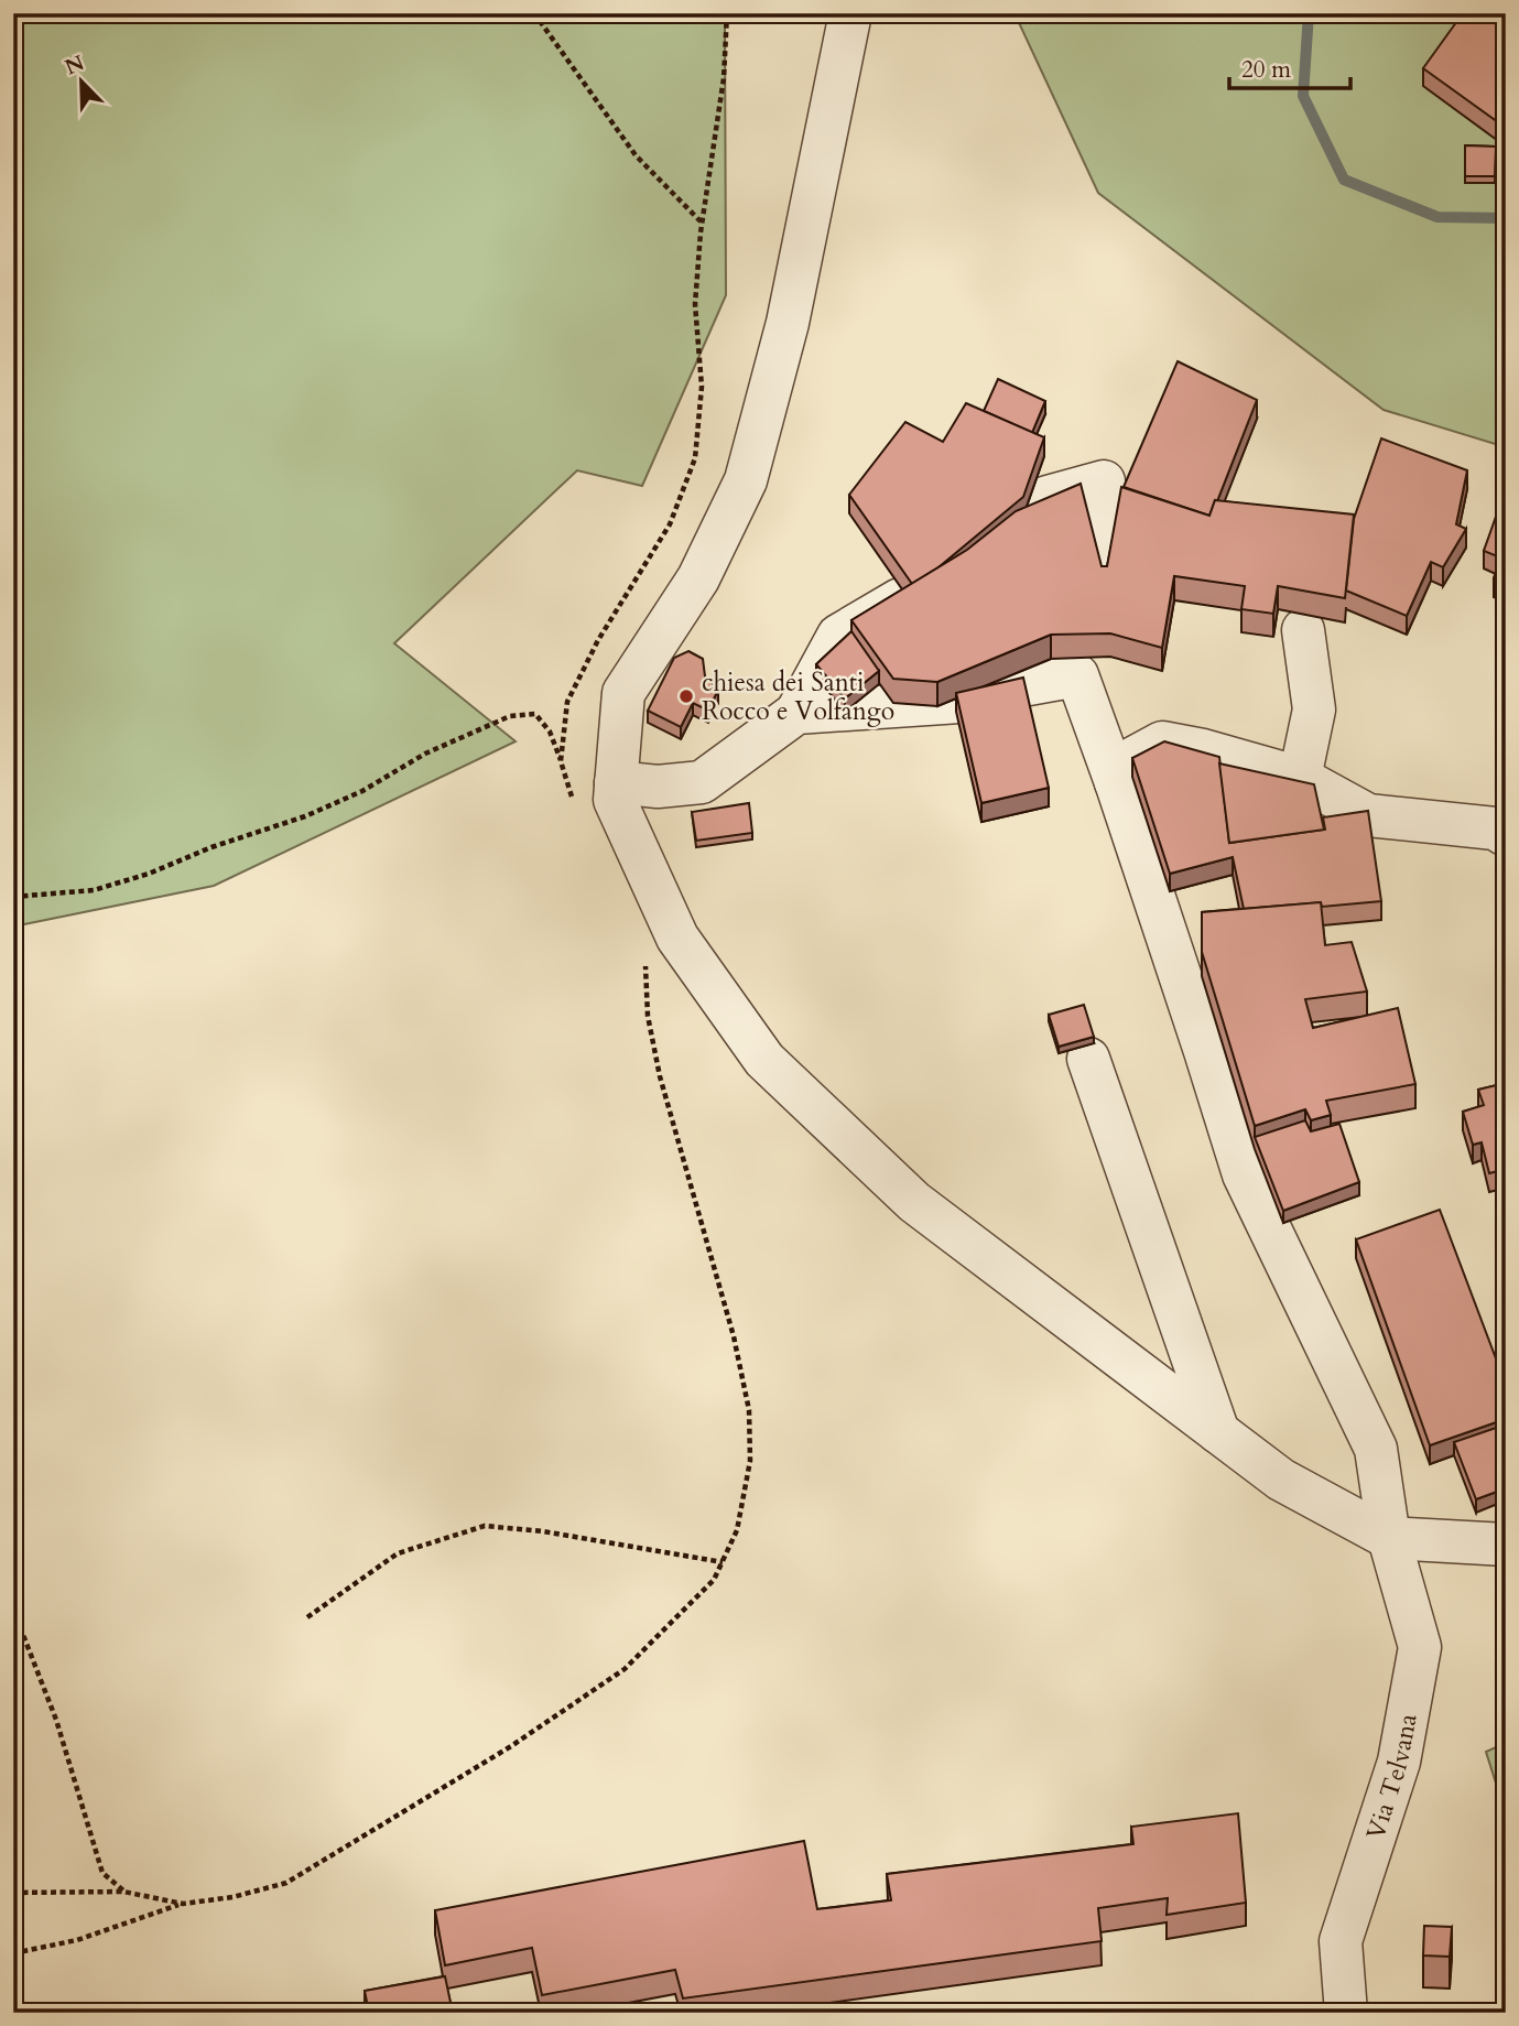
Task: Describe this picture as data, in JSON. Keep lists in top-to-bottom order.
{
  "streets": {
    "street": ["Via Telvana"]
  },
  "places": ["chiesa dei Santi Rocco e Volfango"],
  "scale_bar": "20 m",
  "north": "top left"
}
